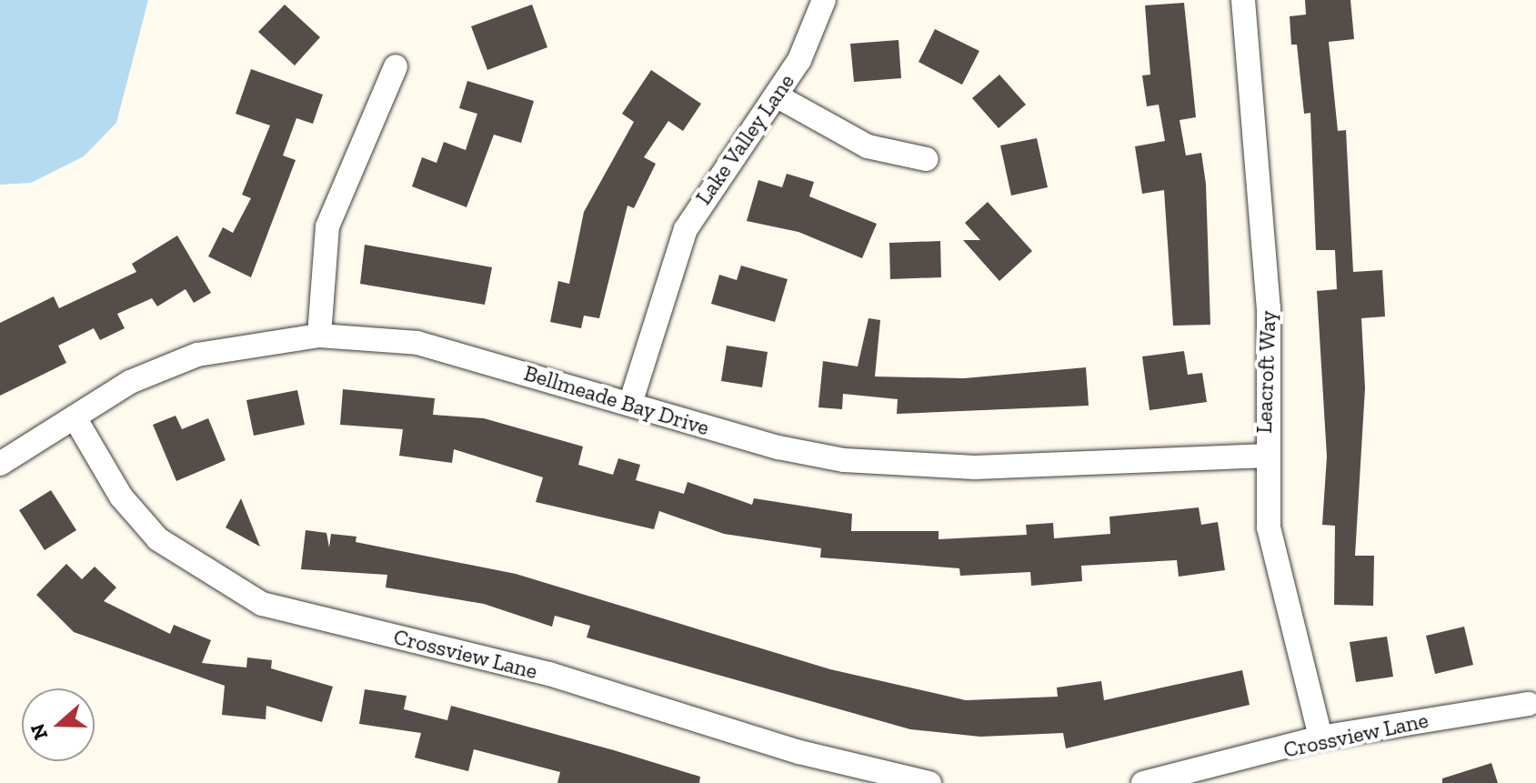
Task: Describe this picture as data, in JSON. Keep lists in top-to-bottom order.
{
  "streets": {
    "street": [
      "Lake Valley Lane",
      "Leacroft Way",
      "Bellmeade Bay Drive",
      "Crossview Lane"
    ]
  },
  "crossings": [
    ["Lake Valley Lane", "Bellmeade Bay Drive"],
    ["Leacroft Way", "Bellmeade Bay Drive"],
    ["Leacroft Way", "Crossview Lane"],
    ["Bellmeade Bay Drive", "Crossview Lane"]
  ],
  "north": "left"
}
